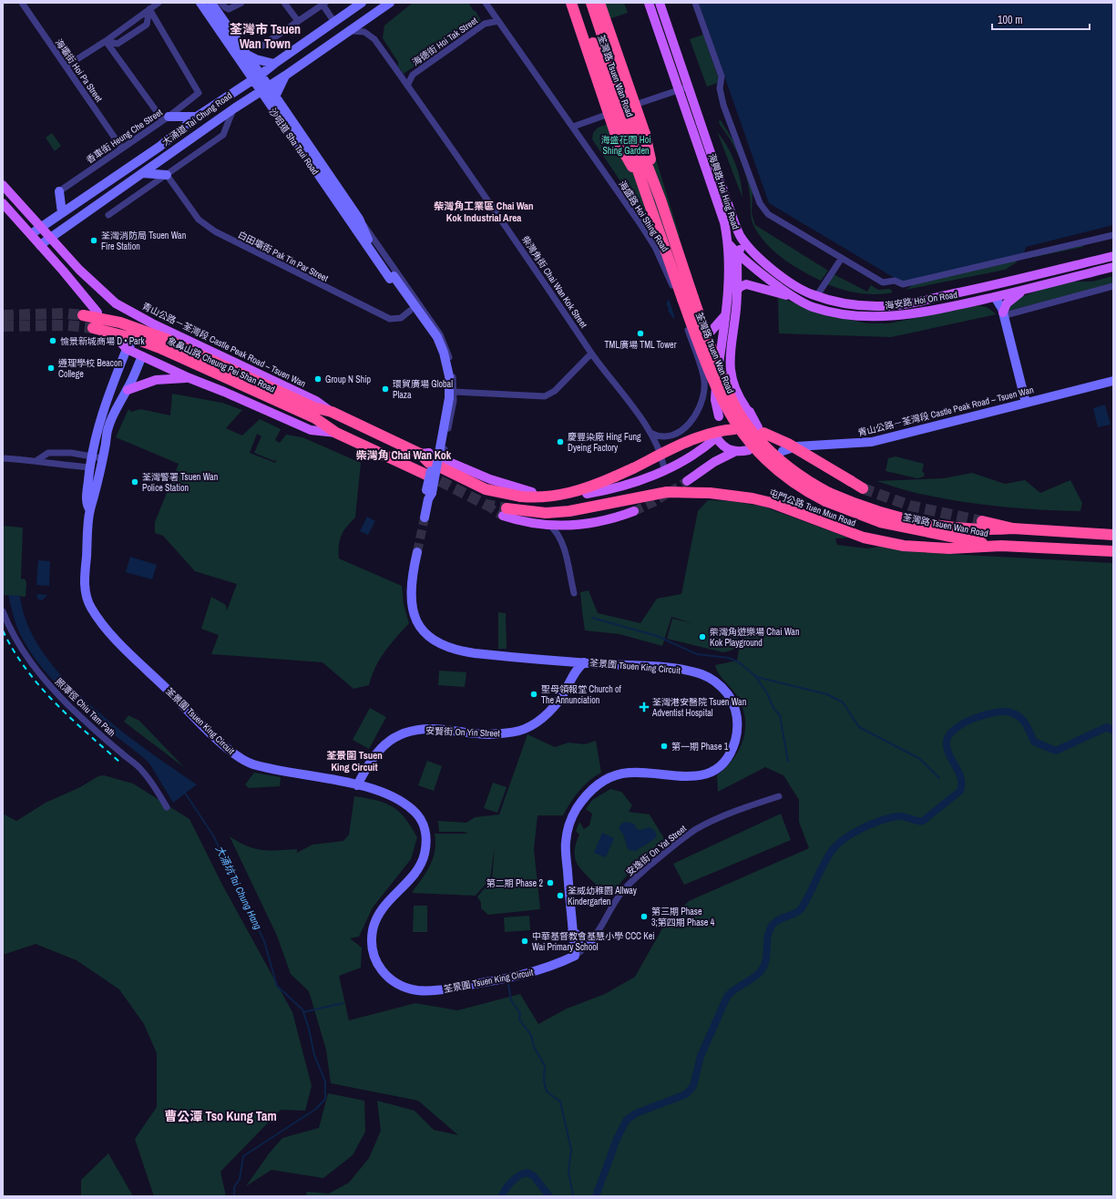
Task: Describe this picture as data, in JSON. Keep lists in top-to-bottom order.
{
  "streets": {
    "highway": [
      "荃灣路 Tsuen Wan Road",
      "青山公路－荃灣段 Castle Peak Road – Tsuen Wan",
      "象鼻山路 Cheung Pei Shan Road",
      "屯門公路 Tuen Mun Road"
    ],
    "main road": ["海興路 Hoi Hing Road", "海安路 Hoi On Road"],
    "street": [
      "海德街 Hoi Tak Street",
      "海壩街 Hoi Pa Street",
      "大涌道 Tai Chung Road",
      "香車街 Heung Che Street",
      "沙咀道 Sha Tsui Road",
      "海盛路 Hoi Shing Road",
      "白田壩街 Pak Tin Par Street",
      "柴灣角街 Chai Wan Kok Street",
      "荃景圍 Tsuen King Circuit",
      "照潭徑 Chiu Tam Path",
      "安賢街 On Yin Street",
      "安逸街 On Yat Street"
    ]
  },
  "crossings": [
    ["海德街 Hoi Tak Street", "海盛路 Hoi Shing Road"],
    ["海德街 Hoi Tak Street", "柴灣角街 Chai Wan Kok Street"],
    ["海壩街 Hoi Pa Street", "香車街 Heung Che Street"],
    ["荃灣路 Tsuen Wan Road", "屯門公路 Tuen Mun Road"],
    ["大涌道 Tai Chung Road", "沙咀道 Sha Tsui Road"],
    ["大涌道 Tai Chung Road", "白田壩街 Pak Tin Par Street"],
    ["大涌道 Tai Chung Road", "柴灣角街 Chai Wan Kok Street"],
    ["大涌道 Tai Chung Road", "青山公路－荃灣段 Castle Peak Road – Tsuen Wan"],
    ["海興路 Hoi Hing Road", "海安路 Hoi On Road"],
    ["海盛路 Hoi Shing Road", "柴灣角街 Chai Wan Kok Street"],
    ["青山公路－荃灣段 Castle Peak Road – Tsuen Wan", "象鼻山路 Cheung Pei Shan Road"],
    ["荃景圍 Tsuen King Circuit", "安賢街 On Yin Street"],
    ["荃景圍 Tsuen King Circuit", "安逸街 On Yat Street"]
  ],
  "districts": [
    "荃灣市 Tsuen Wan Town",
    "柴灣角工業區 Chai Wan Kok Industrial Area",
    "柴灣角 Chai Wan Kok",
    "荃景圍 Tsuen King Circuit",
    "曹公潭 Tso Kung Tam"
  ],
  "water": ["大涌坑 Tai Chung Hang"],
  "parks": ["海盛花園 Hoi Shing Garden"],
  "places": {
    "other": [
      "荃灣消防局 Tsuen Wan Fire Station",
      "TML廣場 TML Tower",
      "愉景新城商場 D • Park",
      "遵理學校 Beacon College",
      "Group N Ship",
      "環貿廣場 Global Plaza",
      "慶豐染廠 Hing Fung Dyeing Factory",
      "荃灣警署 Tsuen Wan Police Station",
      "柴灣角遊樂場 Chai Wan Kok Playground",
      "聖母領報堂 Church of The Annunciation",
      "第一期 Phase 1",
      "第二期 Phase 2",
      "荃威幼稚園 Allway Kindergarten",
      "第三期 Phase 3;第四期 Phase 4",
      "中華基督教會基慧小學 CCC Kei Wai Primary School"
    ],
    "health": ["荃灣港安醫院 Tsuen Wan Adventist Hospital"]
  },
  "scale_bar": "100 m"
}
